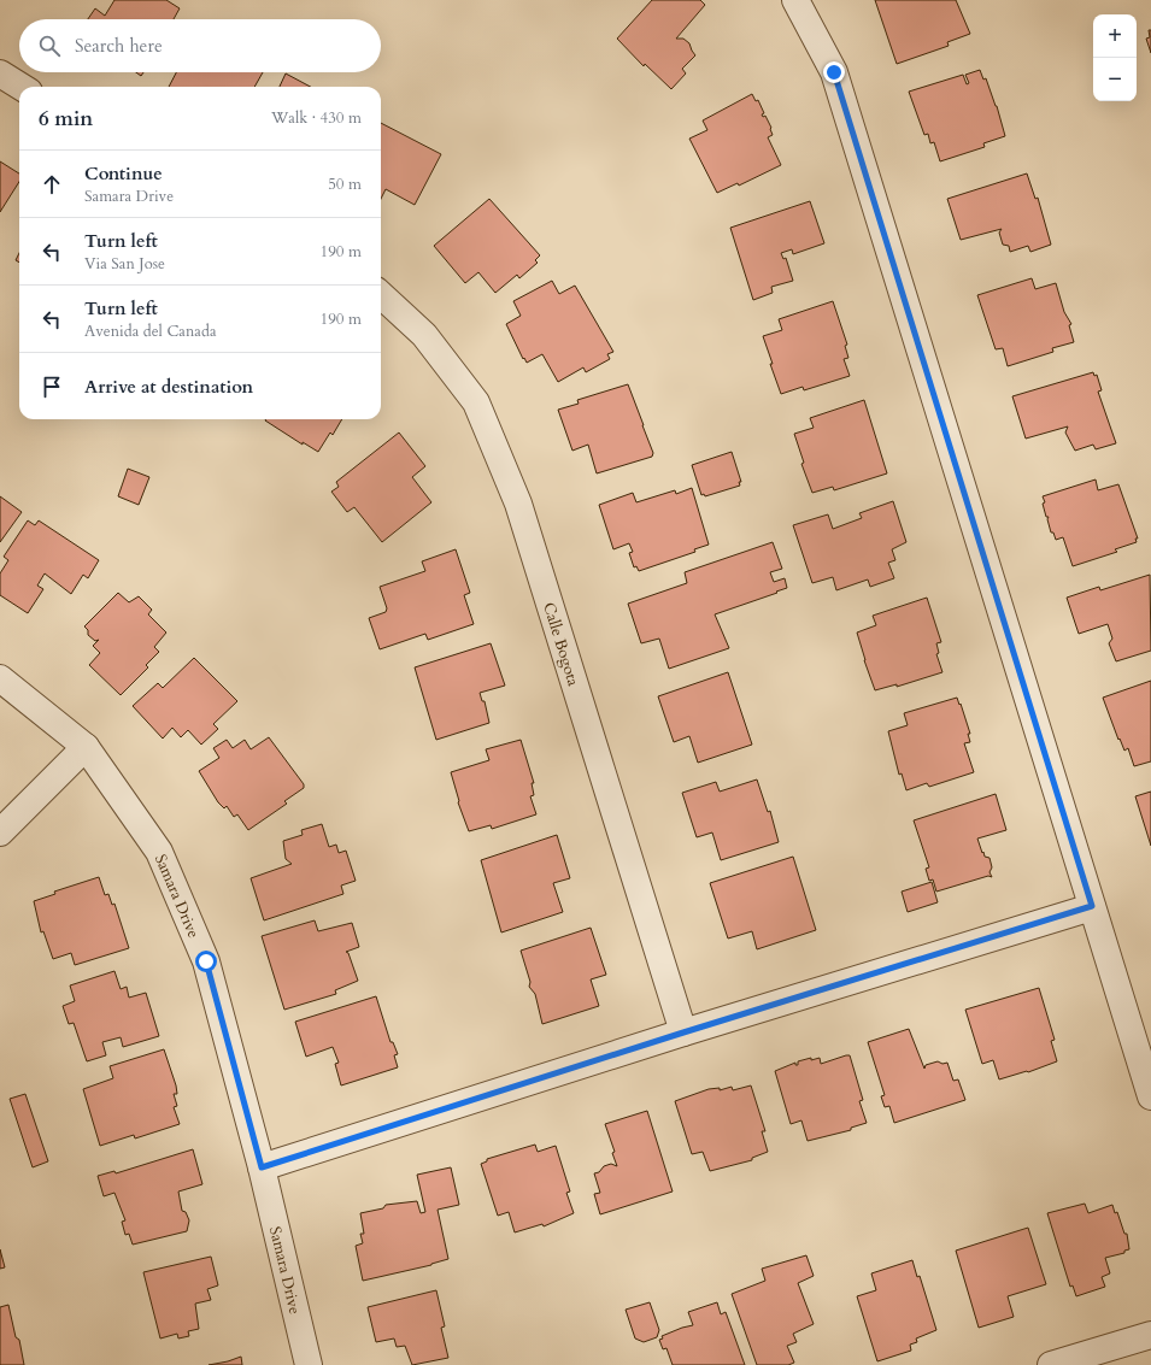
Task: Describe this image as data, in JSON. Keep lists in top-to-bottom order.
{
  "streets": {
    "street": ["Calle Bogota", "Samara Drive"]
  },
  "page": {
    "map_buttons": ["+", "−"],
    "search": "Search here",
    "heading": ["6 min", "Walk · 430 m"],
    "list": [
      ["Continue", "Samara Drive", "50 m"],
      ["Turn left", "Via San Jose", "190 m"],
      ["Turn left", "Avenida del Canada", "190 m"],
      "Arrive at destination"
    ]
  }
}
